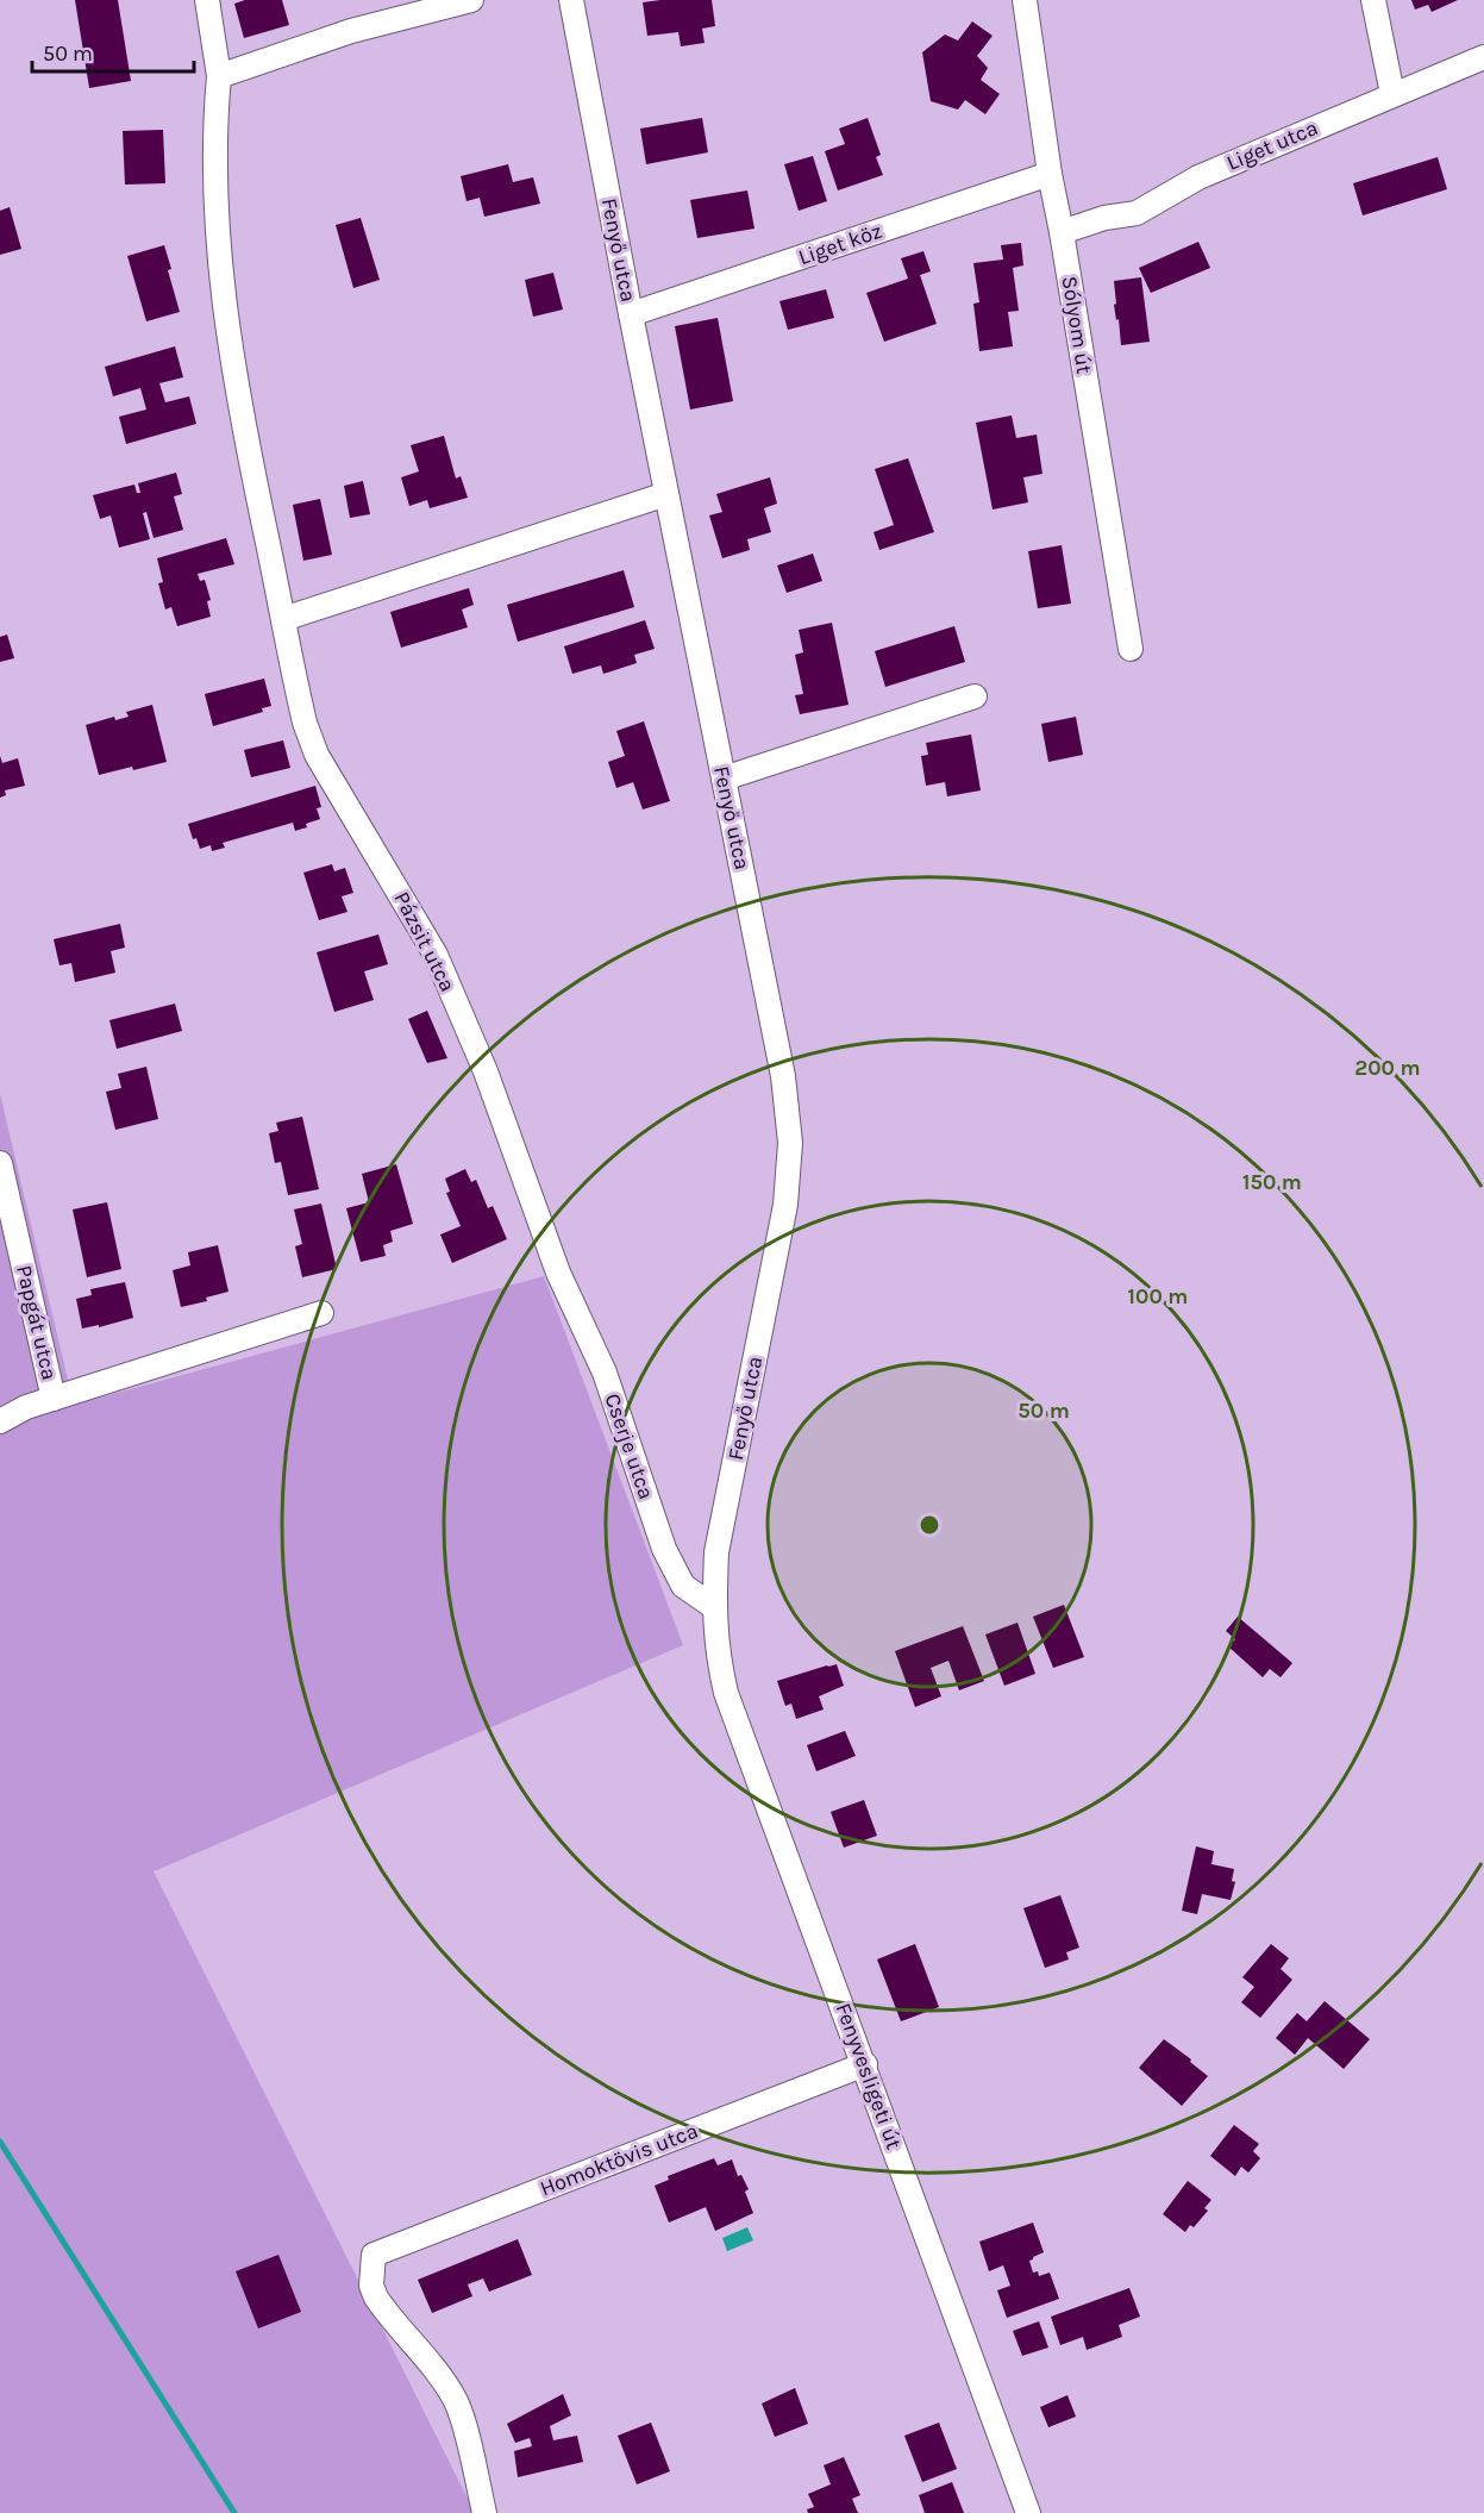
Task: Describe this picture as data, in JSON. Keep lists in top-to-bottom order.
{
  "streets": {
    "street": [
      "Liget utca",
      "Liget köz",
      "Fenyő utca",
      "Sólyom út",
      "Pázsit utca",
      "Papgát utca",
      "Cserje utca",
      "Fenyvesligeti út",
      "Homoktövis utca"
    ]
  },
  "crossings": [
    ["Liget utca", "Sólyom út"],
    ["Liget köz", "Fenyő utca"],
    ["Liget köz", "Sólyom út"],
    ["Fenyő utca", "Cserje utca"],
    ["Fenyő utca", "Fenyvesligeti út"],
    ["Pázsit utca", "Cserje utca"],
    ["Fenyvesligeti út", "Homoktövis utca"]
  ],
  "scale_bar": "50 m",
  "rings": [
    "200 m",
    "150 m",
    "100 m",
    "50 m"
  ]
}
